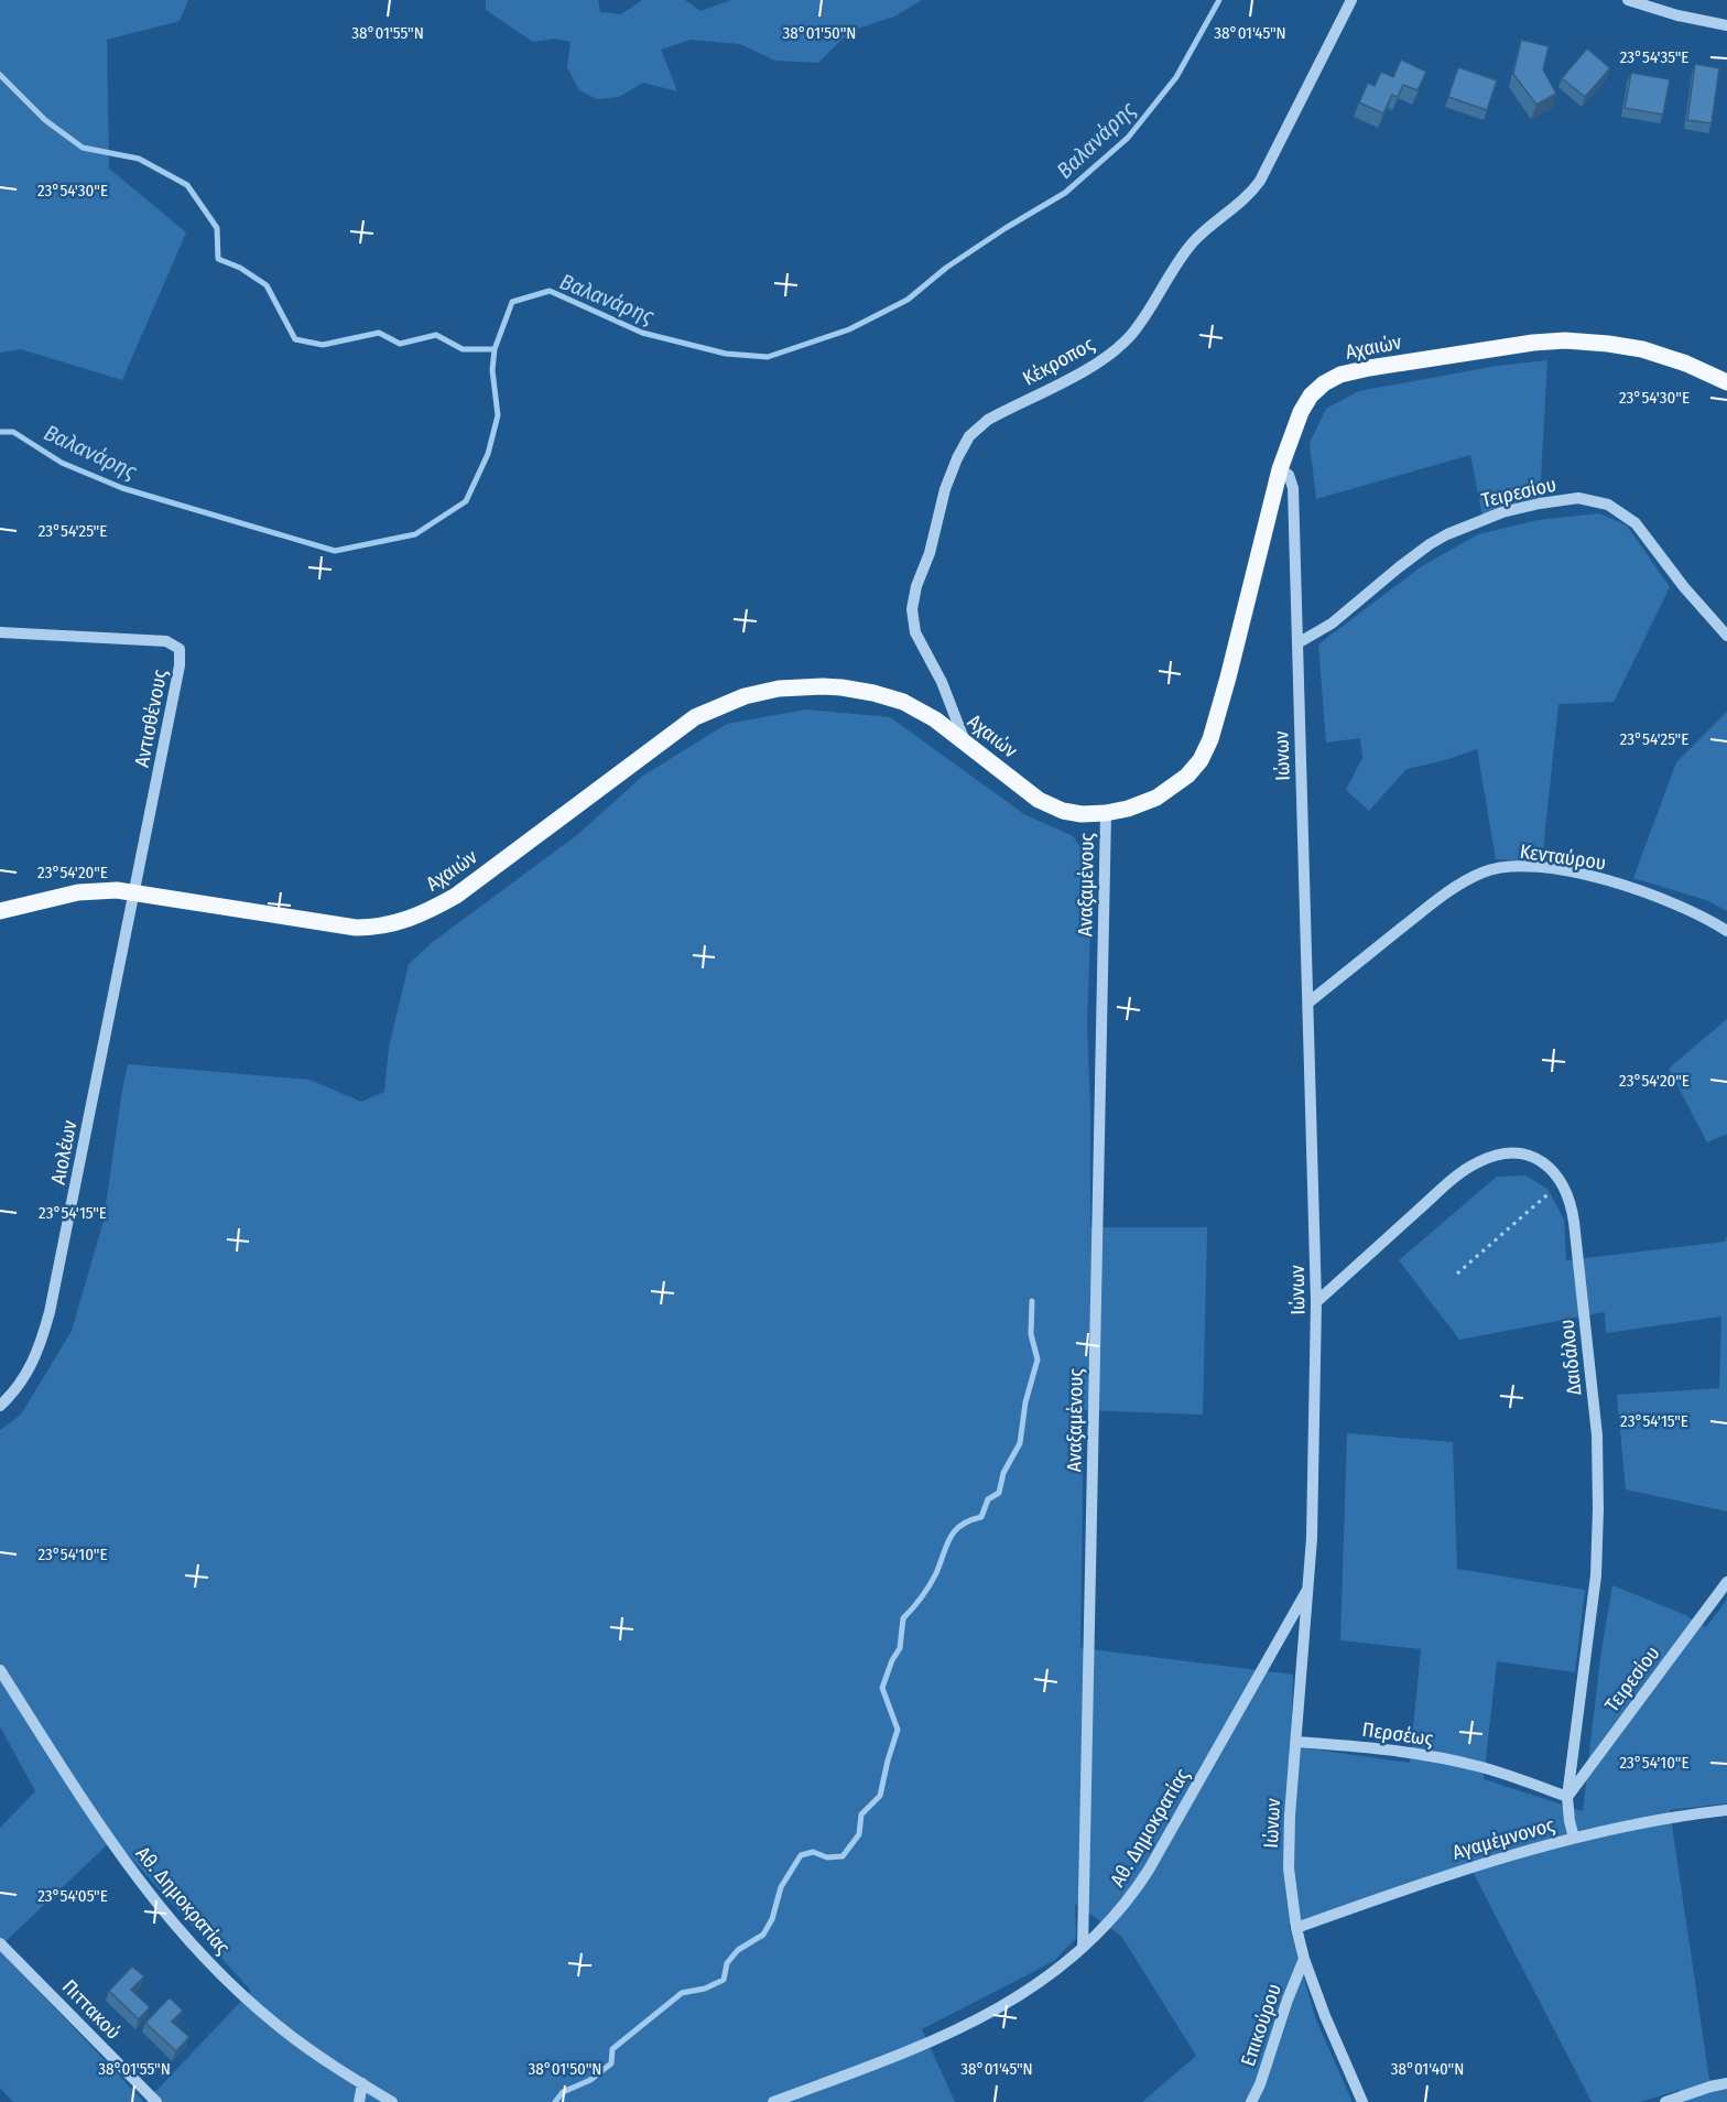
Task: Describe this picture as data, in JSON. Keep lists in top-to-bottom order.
{
  "streets": {
    "main road": ["Αχαιών"],
    "street": [
      "Κέκροπος",
      "Τειρεσίου",
      "Αντισθένους",
      "Ιώνων",
      "Κενταύρου",
      "Αναξαμένους",
      "Αιολέων",
      "Δαιδάλου",
      "Περσέως",
      "Αθ. Δημοκρατίας",
      "Αγαμέμνονος",
      "Πιττακού",
      "Επικούρου"
    ]
  },
  "crossings": [
    ["Αχαιών", "Κέκροπος"],
    ["Αχαιών", "Αντισθένους"],
    ["Αχαιών", "Ιώνων"],
    ["Αχαιών", "Αναξαμένους"],
    ["Αχαιών", "Αιολέων"],
    ["Τειρεσίου", "Ιώνων"],
    ["Τειρεσίου", "Δαιδάλου"],
    ["Τειρεσίου", "Περσέως"],
    ["Αντισθένους", "Αιολέων"],
    ["Ιώνων", "Κενταύρου"],
    ["Ιώνων", "Δαιδάλου"],
    ["Ιώνων", "Περσέως"],
    ["Ιώνων", "Αθ. Δημοκρατίας"],
    ["Ιώνων", "Αγαμέμνονος"],
    ["Ιώνων", "Επικούρου"],
    ["Αναξαμένους", "Αθ. Δημοκρατίας"],
    ["Δαιδάλου", "Περσέως"],
    ["Δαιδάλου", "Αγαμέμνονος"]
  ],
  "water": ["Βαλανάρης"],
  "coordinates": [
    "38°01'55\"N",
    "38°01'50\"N",
    "38°01'45\"N",
    "23°54'35\"E",
    "23°54'30\"E",
    "23°54'25\"E",
    "23°54'20\"E",
    "23°54'15\"E",
    "23°54'10\"E",
    "23°54'05\"E",
    "38°01'40\"N"
  ]
}
